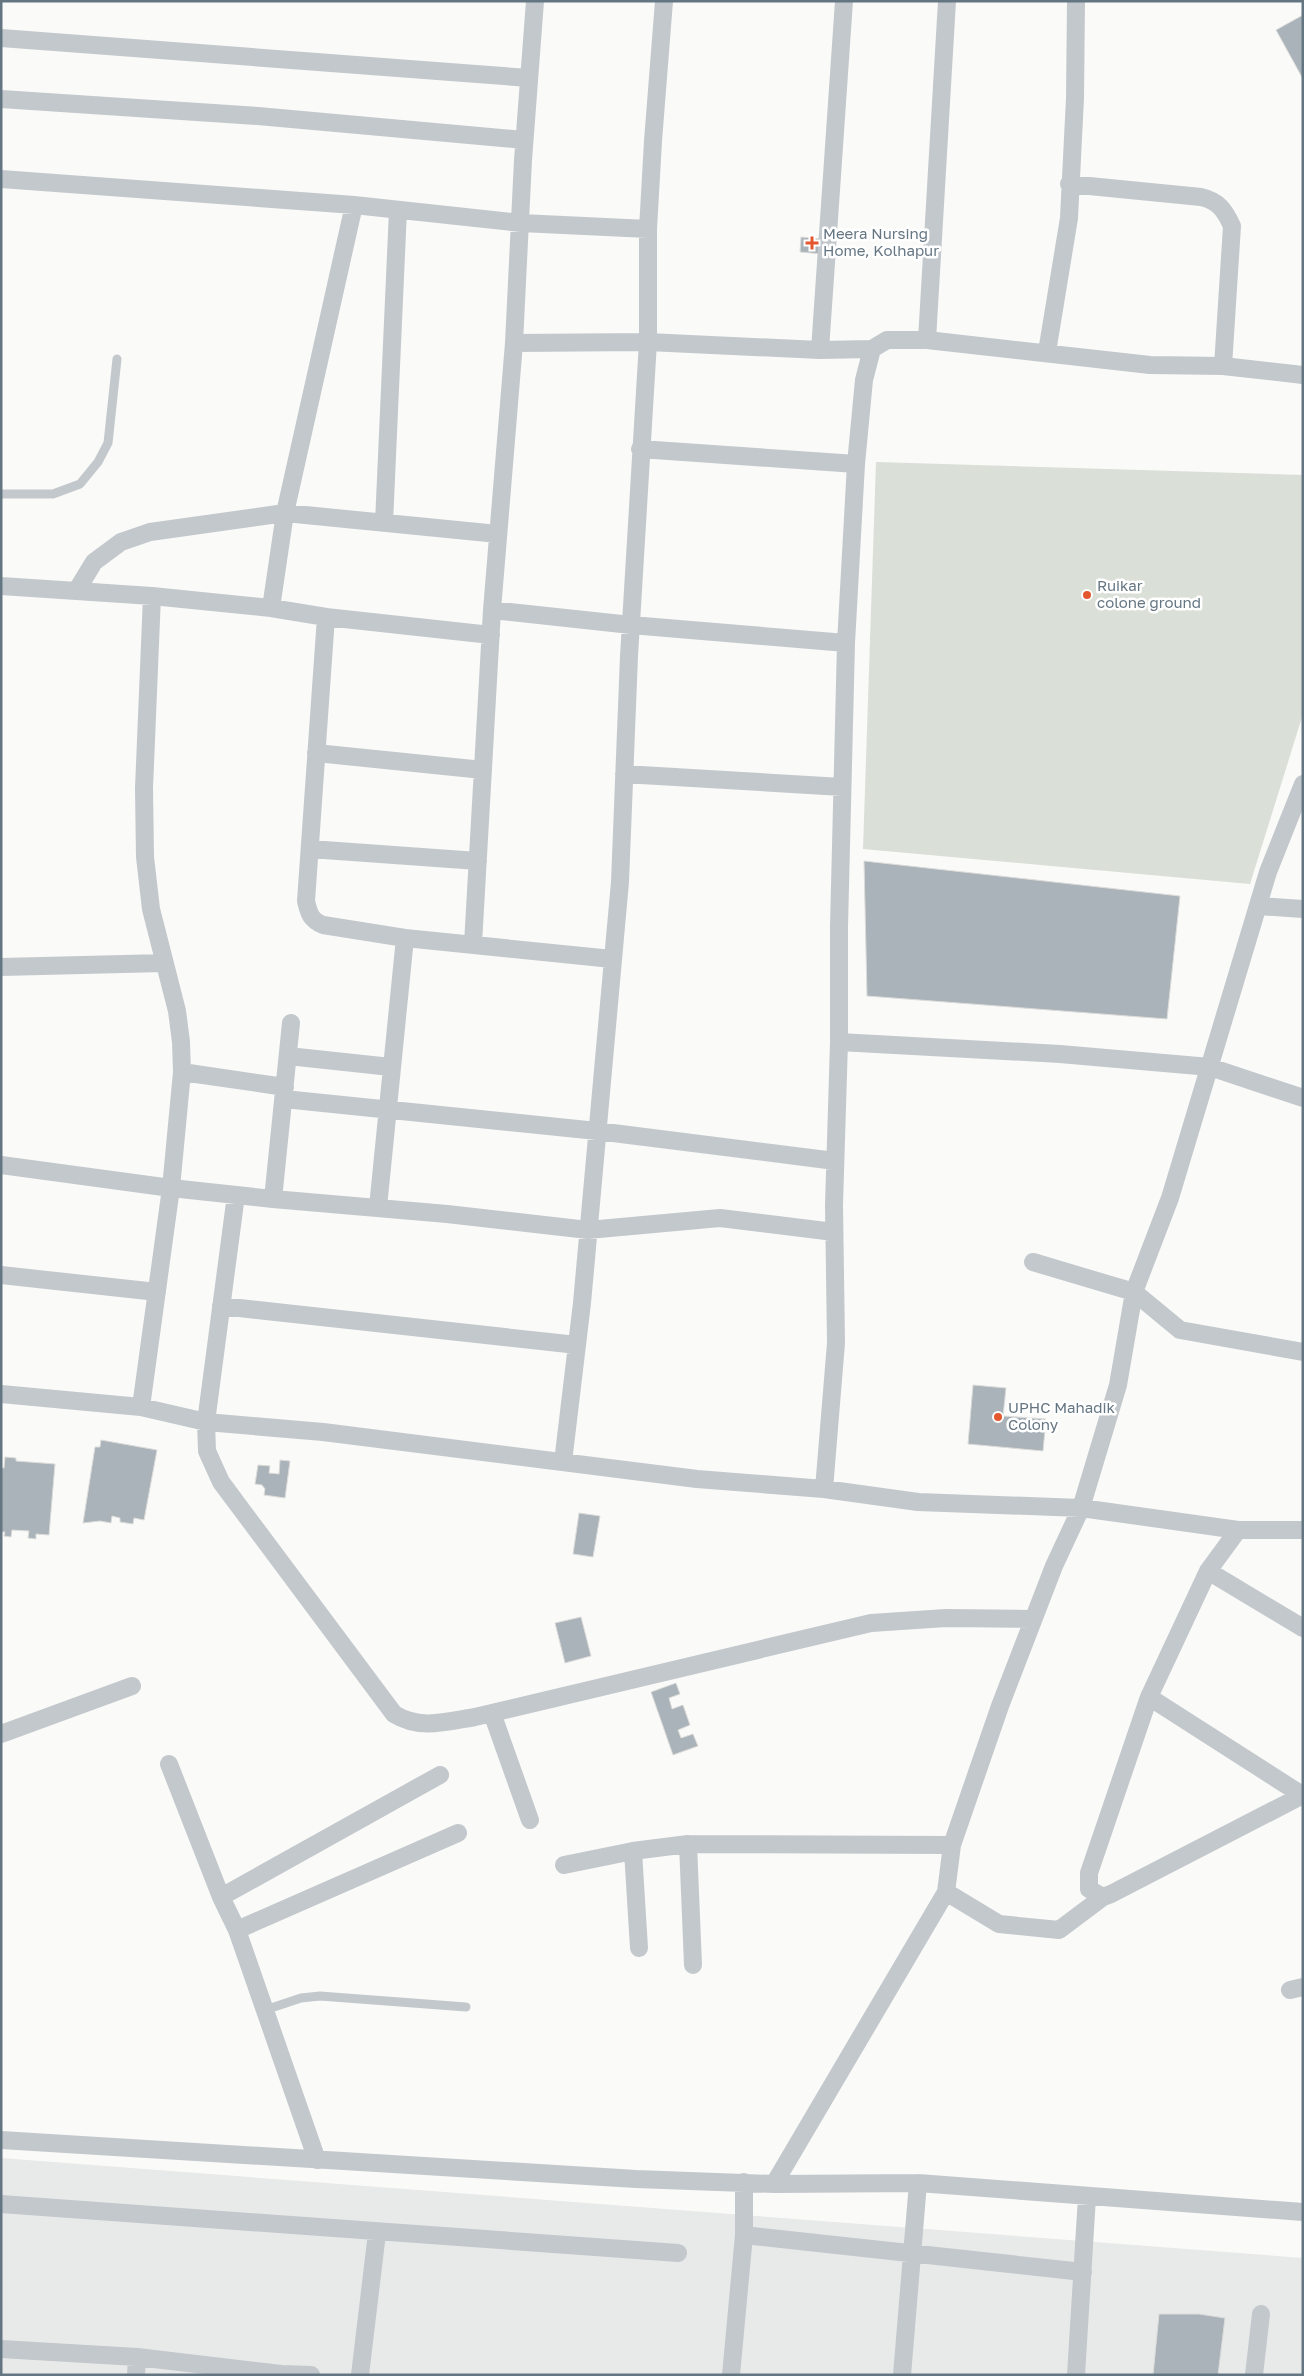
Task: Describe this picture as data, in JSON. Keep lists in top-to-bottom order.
{
  "places": {
    "health": ["Meera Nursing Home, Kolhapur"],
    "other": ["Ruikar colone ground", "UPHC Mahadik Colony"]
  }
}
